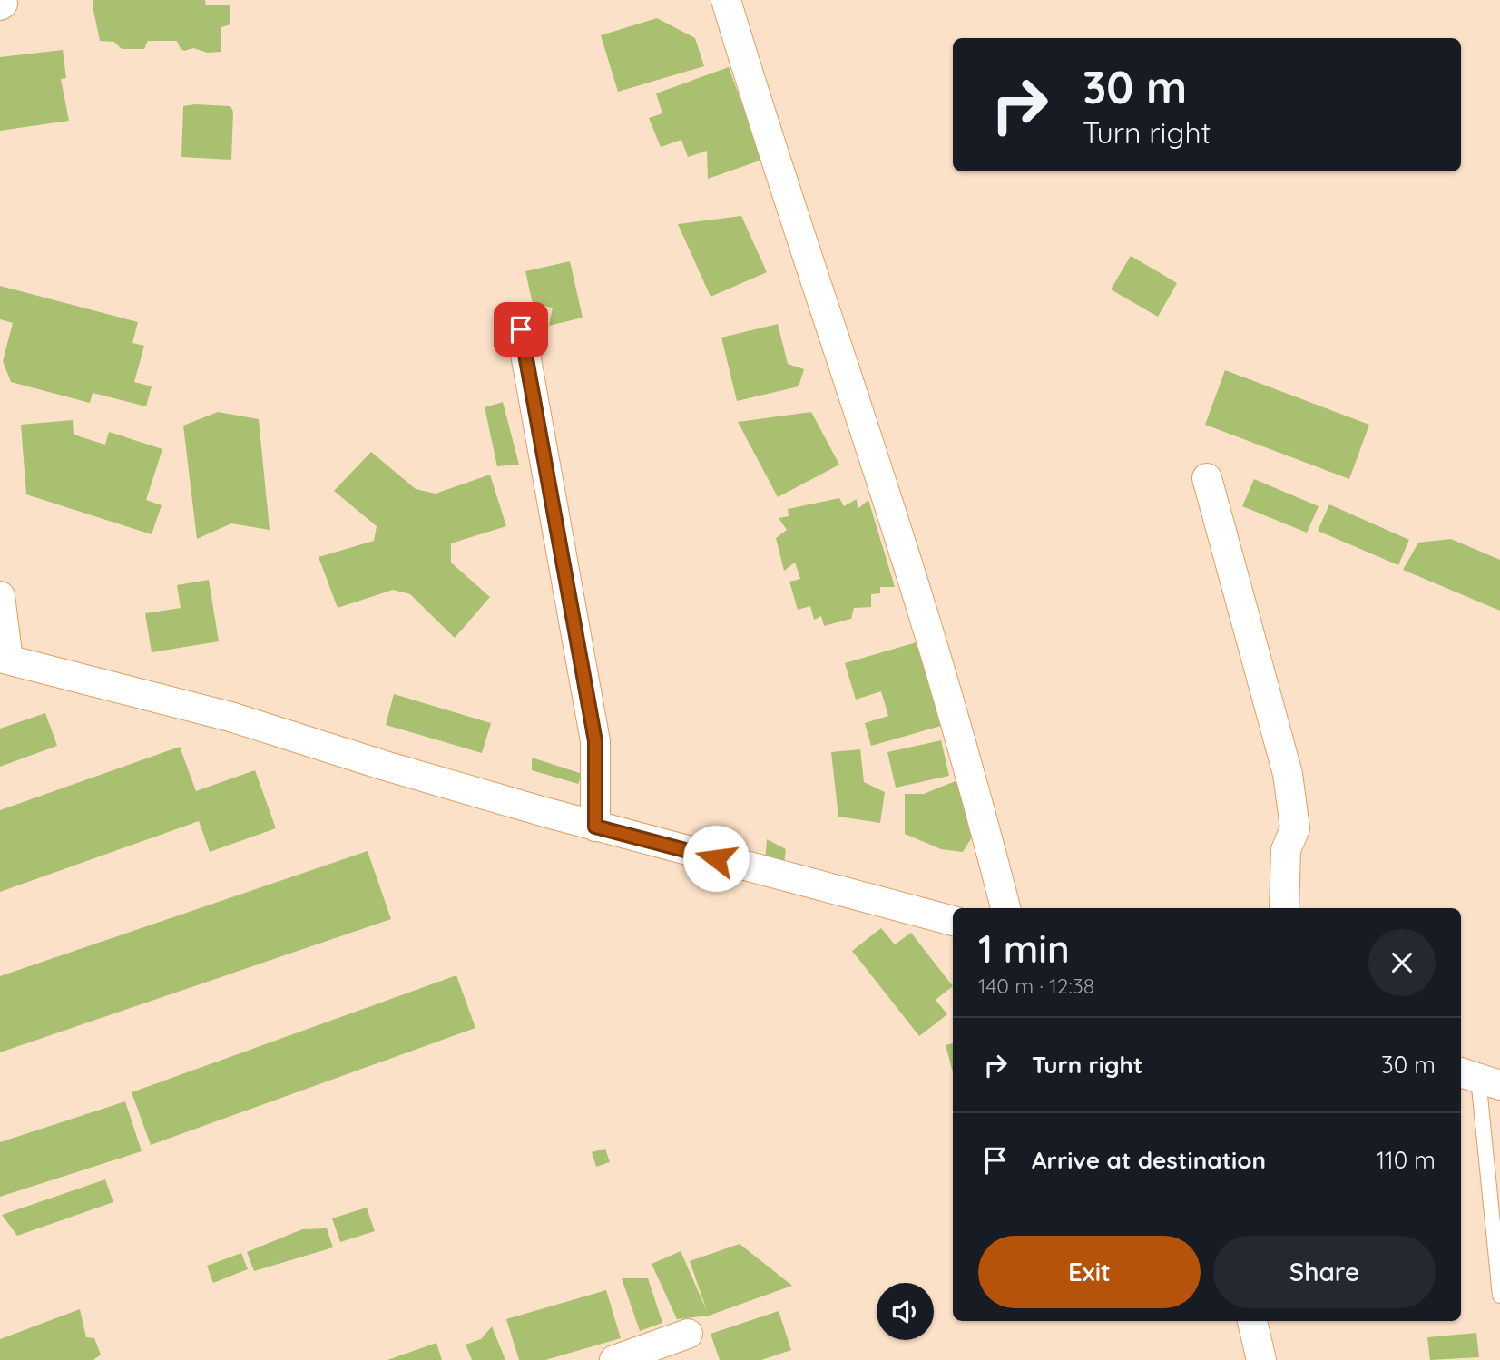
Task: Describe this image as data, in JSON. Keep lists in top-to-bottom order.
{
  "page": {
    "turn": ["30 m", "Turn right"],
    "heading": ["1 min", "140 m · 12:38"],
    "list": [
      {
        "name": "Turn right",
        "value": "30 m"
      },
      {
        "name": "Arrive at destination",
        "value": "110 m"
      }
    ],
    "buttons": ["Exit", "Share"]
  }
}
